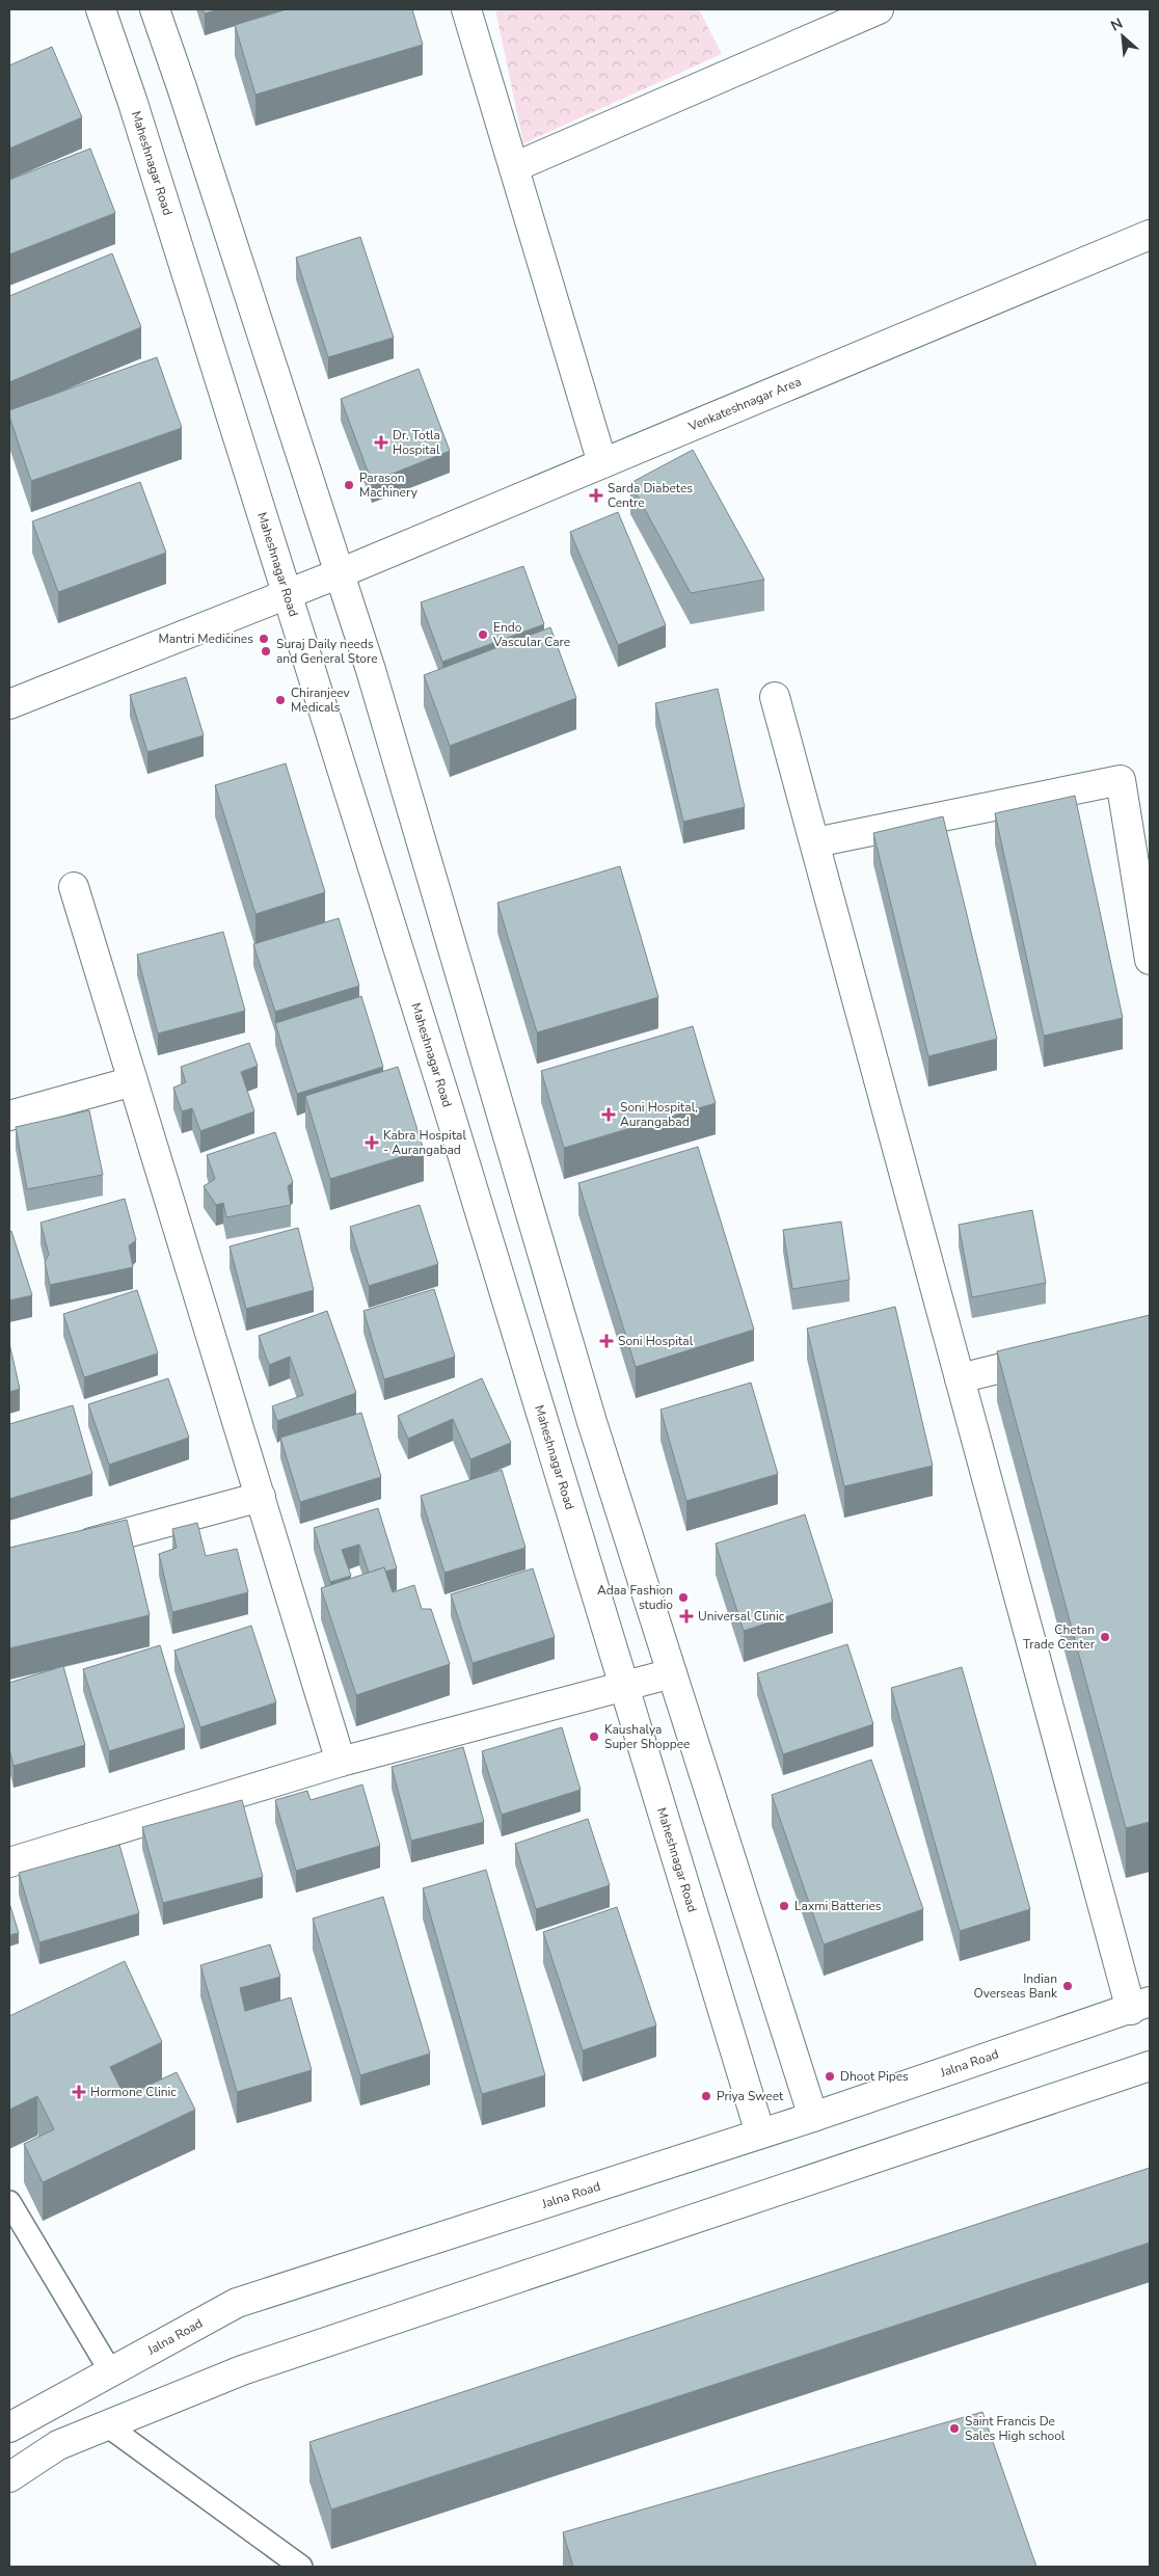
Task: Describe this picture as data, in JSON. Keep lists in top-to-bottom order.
{
  "streets": {
    "main road": ["Maheshnagar Road", "Venkateshnagar Area", "Jalna Road"]
  },
  "crossings": [
    ["Maheshnagar Road", "Venkateshnagar Area"],
    ["Maheshnagar Road", "Jalna Road"]
  ],
  "places": {
    "health": [
      "Dr. Totla Hospital",
      "Sarda Diabetes Centre",
      "Soni Hospital, Aurangabad",
      "Kabra Hospital - Aurangabad",
      "Soni Hospital",
      "Universal Clinic",
      "Hormone Clinic"
    ],
    "other": [
      "Parason Machinery",
      "Endo Vascular Care",
      "Mantri Medicines",
      "Suraj Daily needs and General Store",
      "Chiranjeev Medicals",
      "Adaa Fashion studio",
      "Chetan Trade Center",
      "Kaushalya Super Shoppee",
      "Laxmi Batteries",
      "Indian Overseas Bank",
      "Dhoot Pipes",
      "Priya Sweet",
      "Saint Francis De Sales High school"
    ]
  },
  "north": "top left"
}
